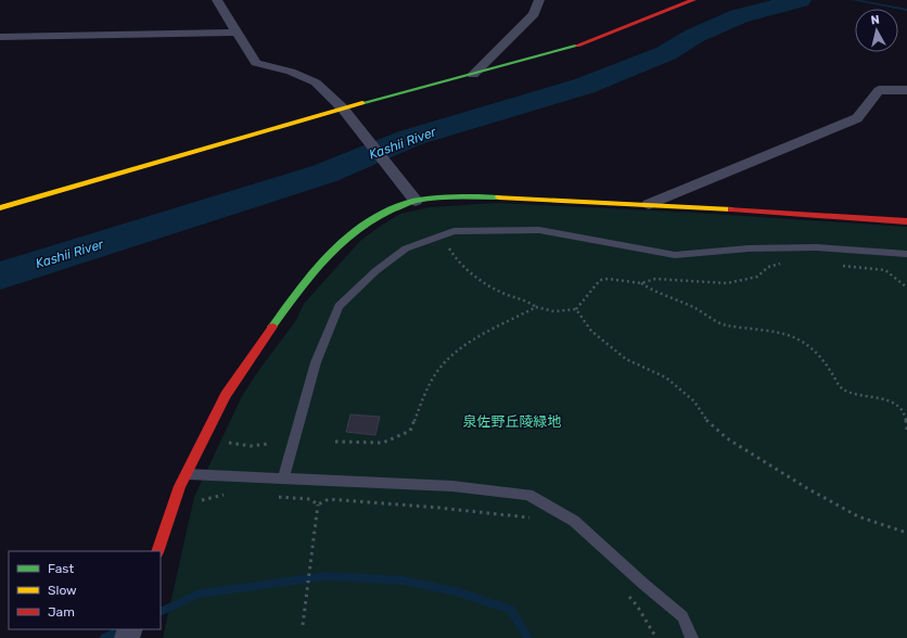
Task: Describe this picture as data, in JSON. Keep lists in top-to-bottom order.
{
  "water": ["Kashii River"],
  "parks": ["泉佐野丘陵緑地"],
  "legend": ["Fast", "Slow", "Jam"],
  "north": "top"
}
